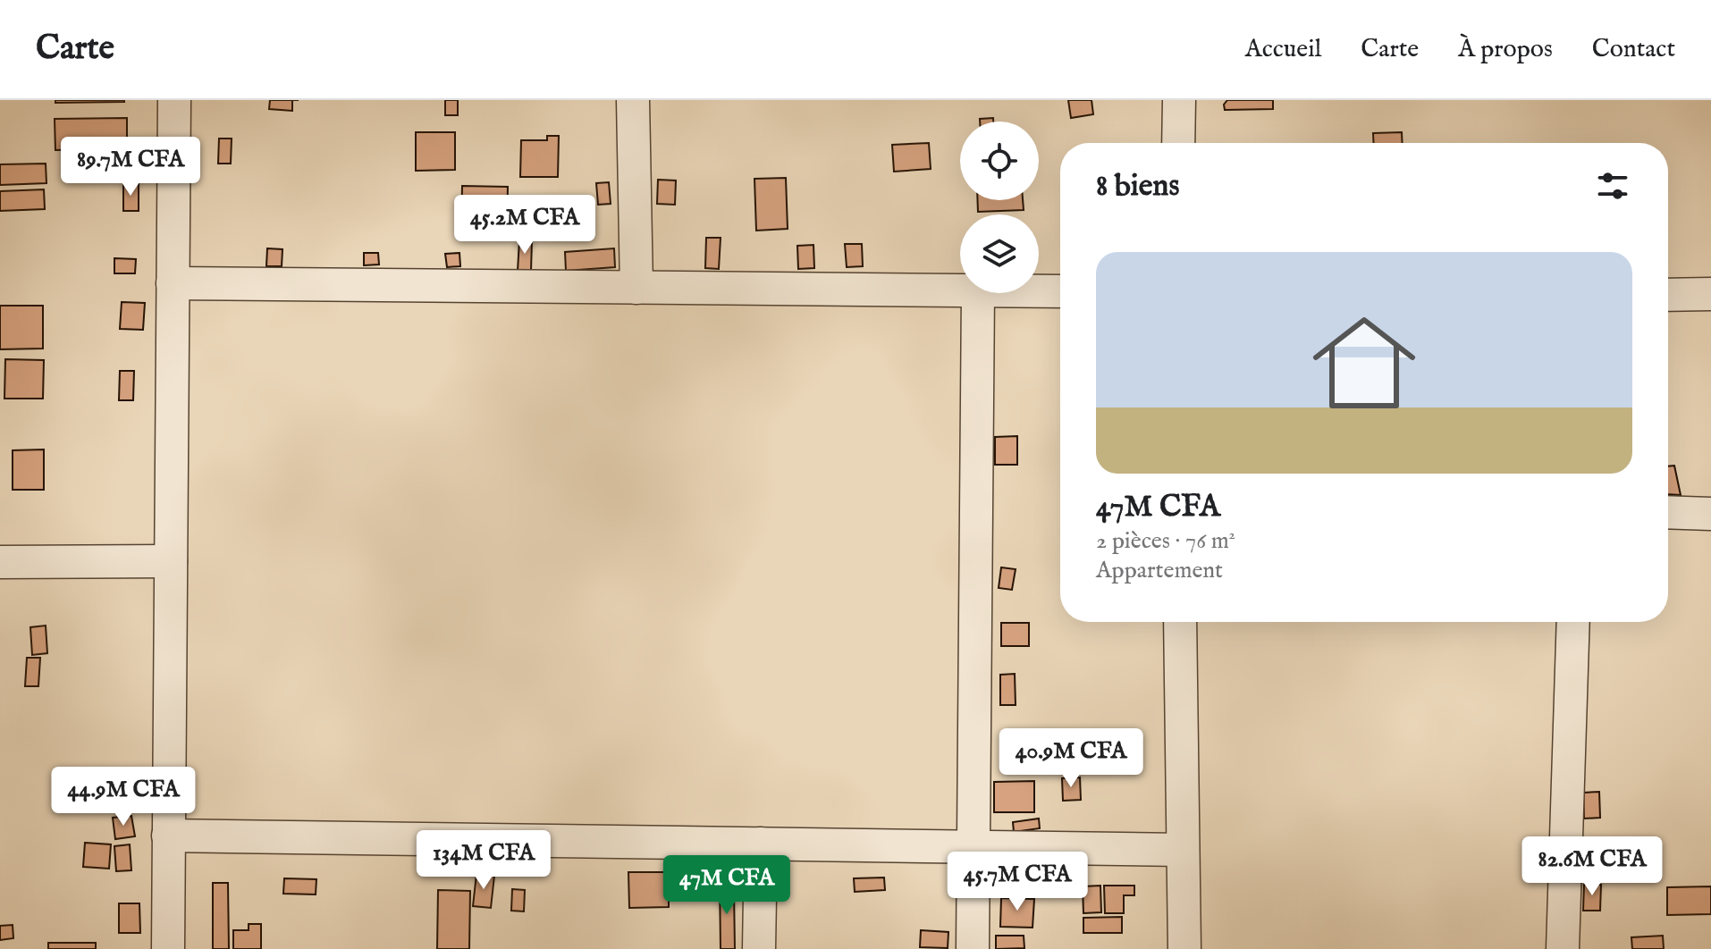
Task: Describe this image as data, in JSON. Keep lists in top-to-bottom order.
{
  "page": {
    "header": "Carte",
    "nav": [
      "Accueil",
      "Carte",
      "À propos",
      "Contact"
    ],
    "price": [
      "89.7M CFA",
      "45.2M CFA",
      "40.9M CFA",
      "44.9M CFA",
      "134M CFA",
      "82.6M CFA",
      "45.7M CFA",
      "47M CFA"
    ],
    "heading": "8 biens",
    "list": [
      {
        "name": "47M CFA",
        "note": "2 pièces · 76 m² · Appartement"
      }
    ]
  }
}
